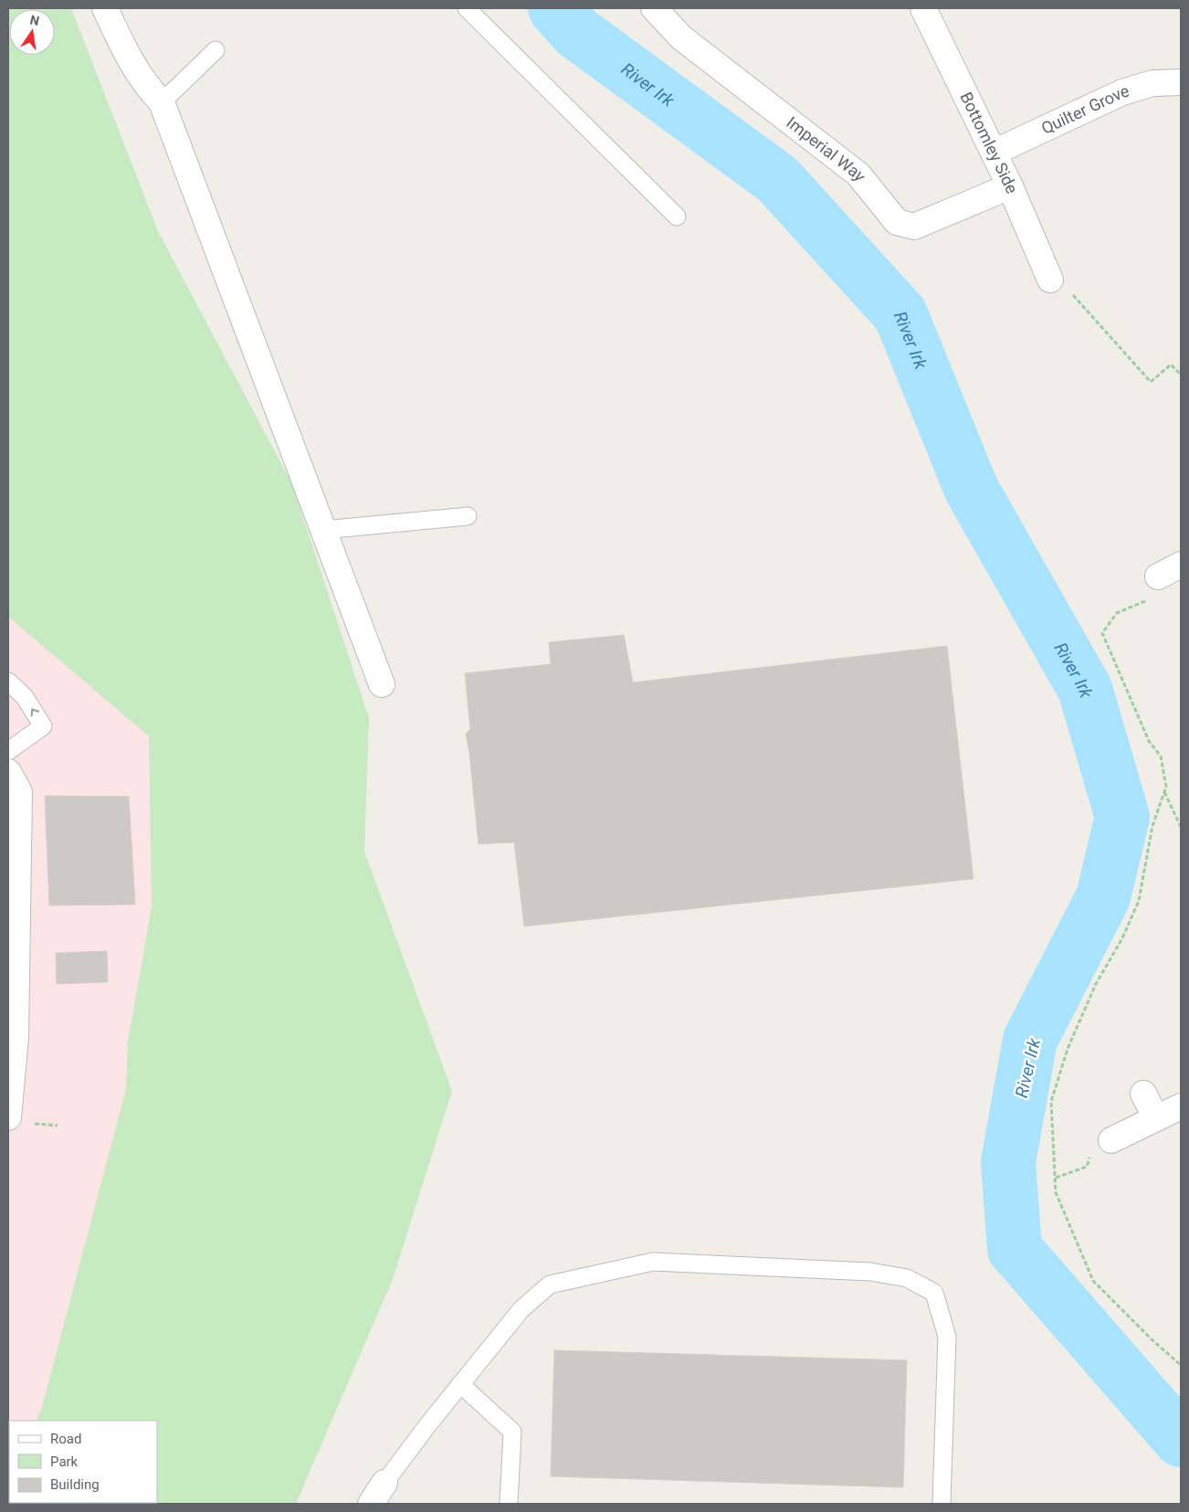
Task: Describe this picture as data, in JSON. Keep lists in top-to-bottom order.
{
  "streets": {
    "street": ["Quilter Grove", "Bottomley Side", "Imperial Way"]
  },
  "crossings": [
    ["Quilter Grove", "Bottomley Side"],
    ["Bottomley Side", "Imperial Way"]
  ],
  "water": ["River Irk"],
  "legend": ["Road", "Park", "Building"],
  "north": "top"
}
